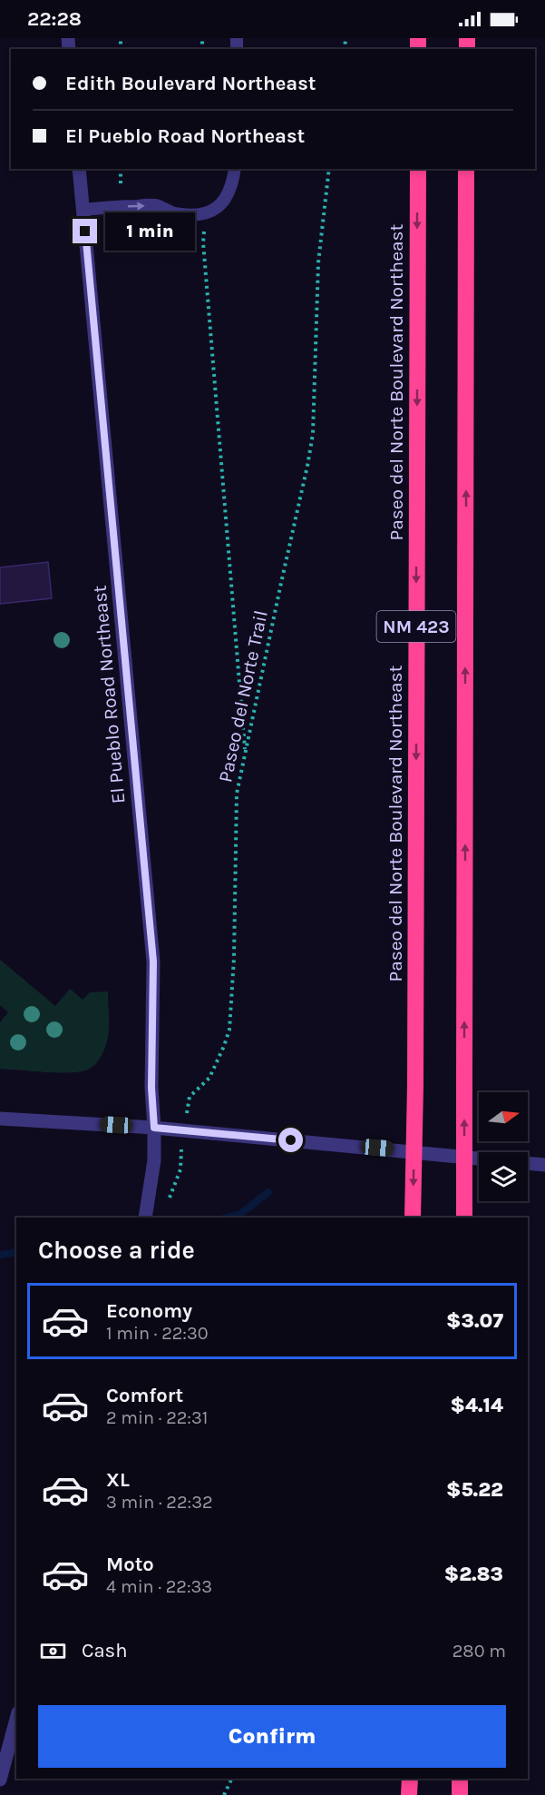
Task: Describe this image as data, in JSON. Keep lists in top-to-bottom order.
{
  "streets": {
    "highway": ["Paseo del Norte Boulevard Northeast", "NM 423"],
    "street": ["El Pueblo Road Northeast"],
    "path": ["Paseo del Norte Trail"]
  },
  "north": "right",
  "page": {
    "status": "22:28",
    "banner": ["Edith Boulevard Northeast", "El Pueblo Road Northeast"],
    "bubble": "1 min",
    "heading": "Choose a ride",
    "list": [
      {
        "name": "Economy",
        "note": "1 min · 22:30",
        "value": "$3.07"
      },
      {
        "name": "Comfort",
        "note": "2 min · 22:31",
        "value": "$4.14"
      },
      {
        "name": "XL",
        "note": "3 min · 22:32",
        "value": "$5.22"
      },
      {
        "name": "Moto",
        "note": "4 min · 22:33",
        "value": "$2.83"
      }
    ],
    "pay": ["Cash", "280 m"],
    "buttons": "Confirm"
  }
}
